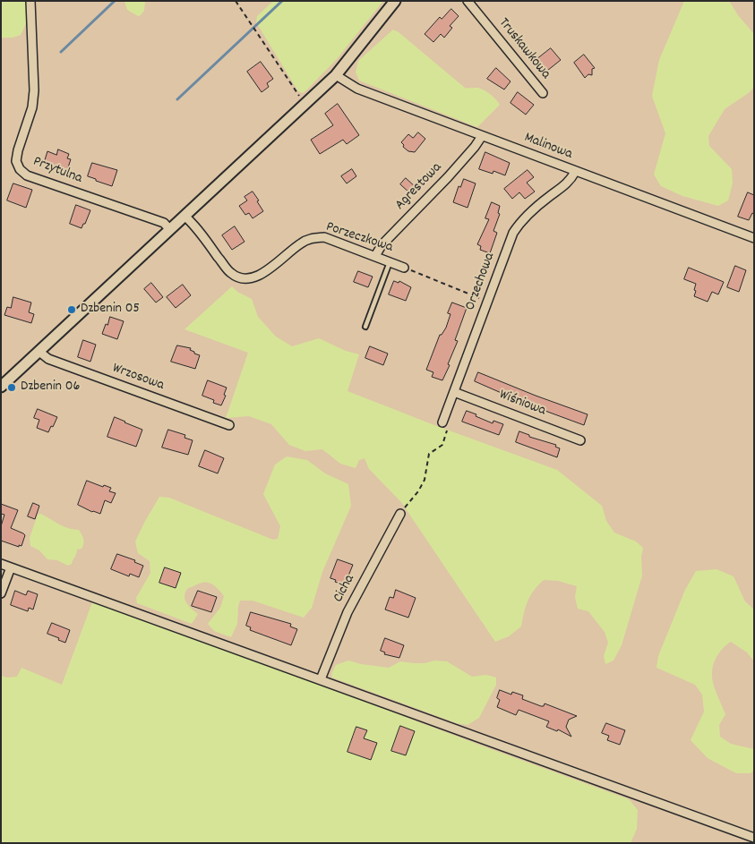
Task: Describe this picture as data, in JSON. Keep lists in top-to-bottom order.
{
  "streets": {
    "street": [
      "Truskawkowa",
      "Malinowa",
      "Przytulna",
      "Agrestowa",
      "Porzeczkowa",
      "Orzechowa",
      "Wrzosowa",
      "Wiśniowa",
      "Cicha"
    ]
  },
  "crossings": [
    ["Malinowa", "Agrestowa"],
    ["Malinowa", "Orzechowa"],
    ["Agrestowa", "Porzeczkowa"],
    ["Orzechowa", "Wiśniowa"]
  ],
  "places": ["Dzbenin 05", "Dzbenin 06"]
}
